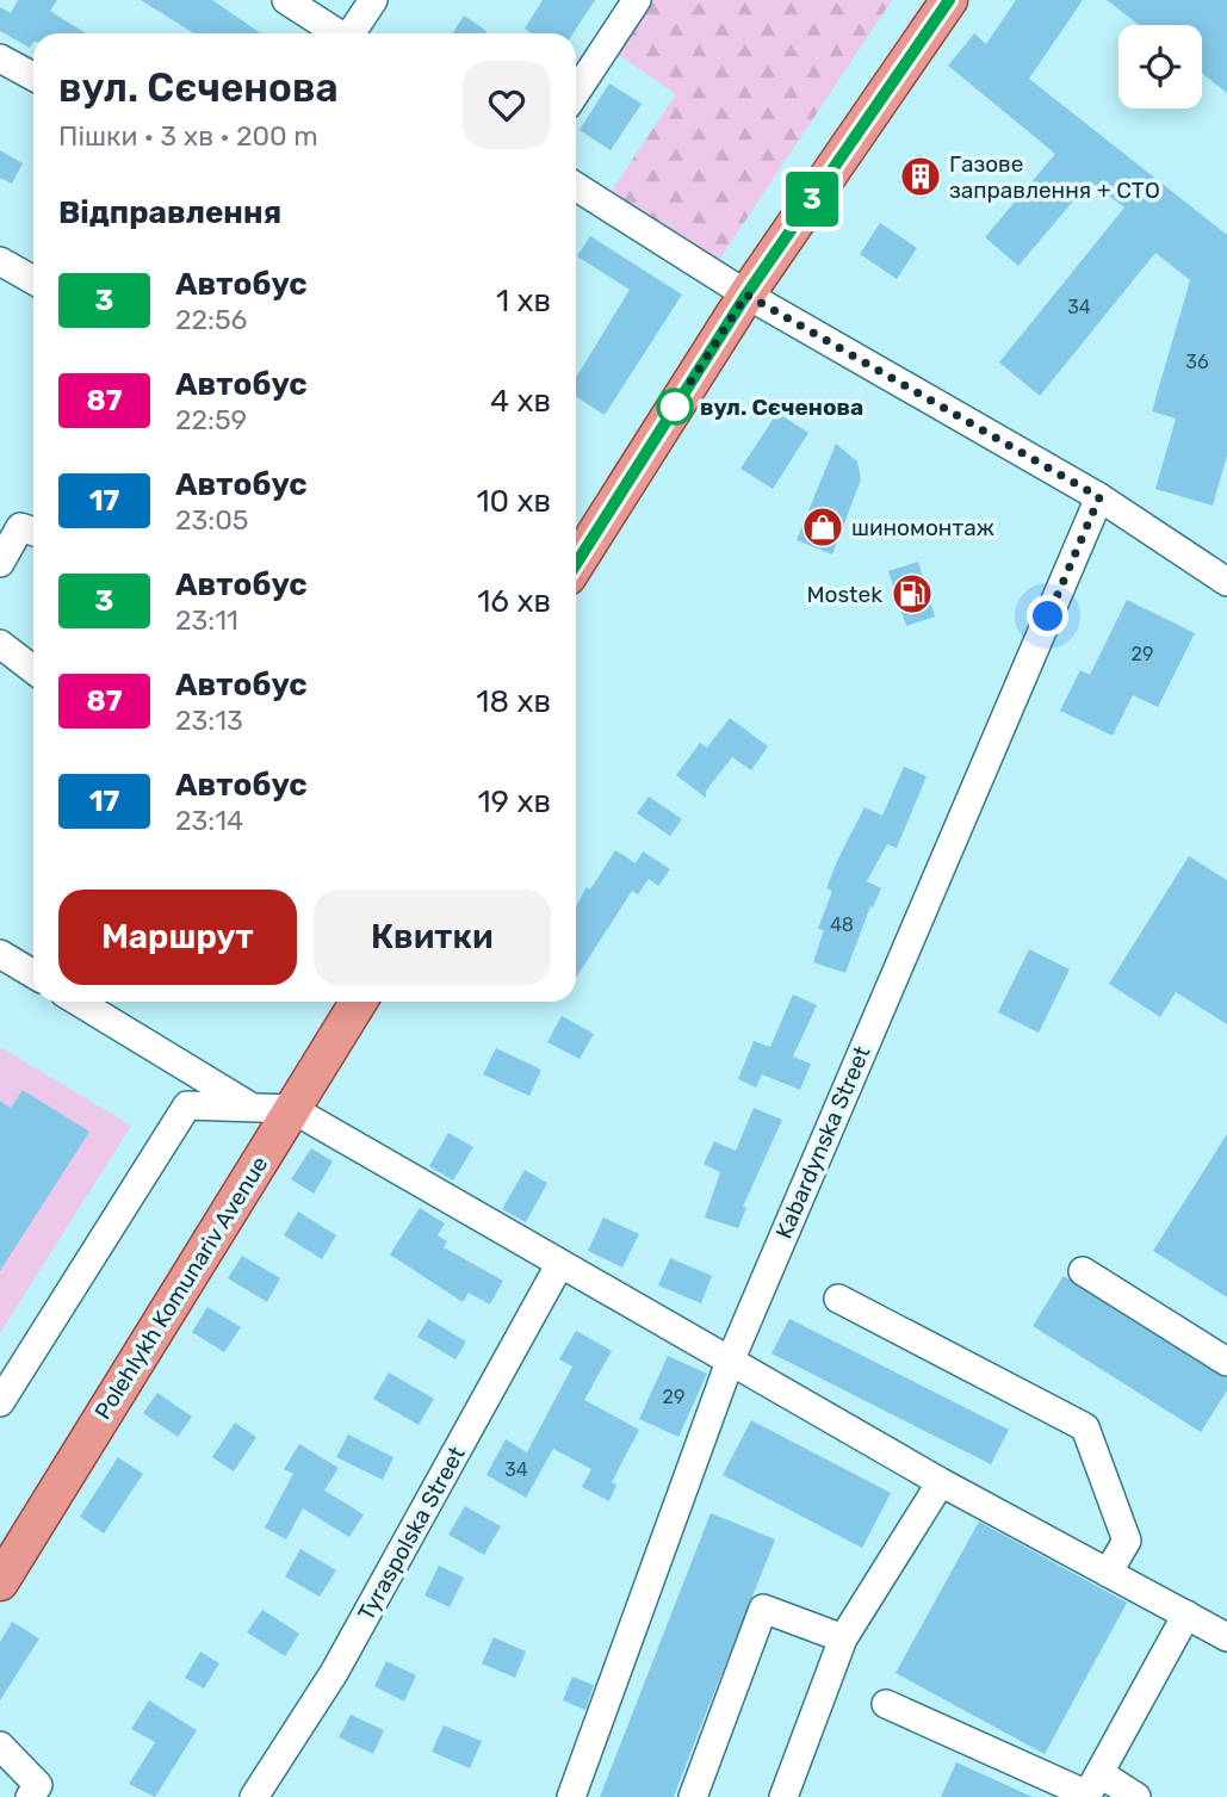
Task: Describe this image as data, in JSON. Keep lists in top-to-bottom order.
{
  "streets": {
    "main road": ["Polehlykh Komunariv Avenue"],
    "street": ["Kabardynska Street", "Tyraspolska Street"]
  },
  "places": {
    "building": ["Газове заправлення + СТО"],
    "other": ["вул. Сєченова"],
    "shop": ["шиномонтаж"],
    "fuel station": ["Mostek"]
  },
  "lines": ["bus line 3"],
  "house_numbers": [
    "34",
    "36",
    "29",
    "48",
    "29",
    "34"
  ],
  "page": {
    "on_map": "3",
    "heading": [
      ["вул. Сєченова", "Пішки · 3 хв · 200 m"],
      "Відправлення"
    ],
    "list": [
      {
        "mark": "3",
        "name": "Автобус",
        "note": "22:56",
        "value": "1 хв"
      },
      {
        "mark": "87",
        "name": "Автобус",
        "note": "22:59",
        "value": "4 хв"
      },
      {
        "mark": "17",
        "name": "Автобус",
        "note": "23:05",
        "value": "10 хв"
      },
      {
        "mark": "3",
        "name": "Автобус",
        "note": "23:11",
        "value": "16 хв"
      },
      {
        "mark": "87",
        "name": "Автобус",
        "note": "23:13",
        "value": "18 хв"
      },
      {
        "mark": "17",
        "name": "Автобус",
        "note": "23:14",
        "value": "19 хв"
      }
    ],
    "buttons": ["Маршрут", "Квитки"]
  }
}
